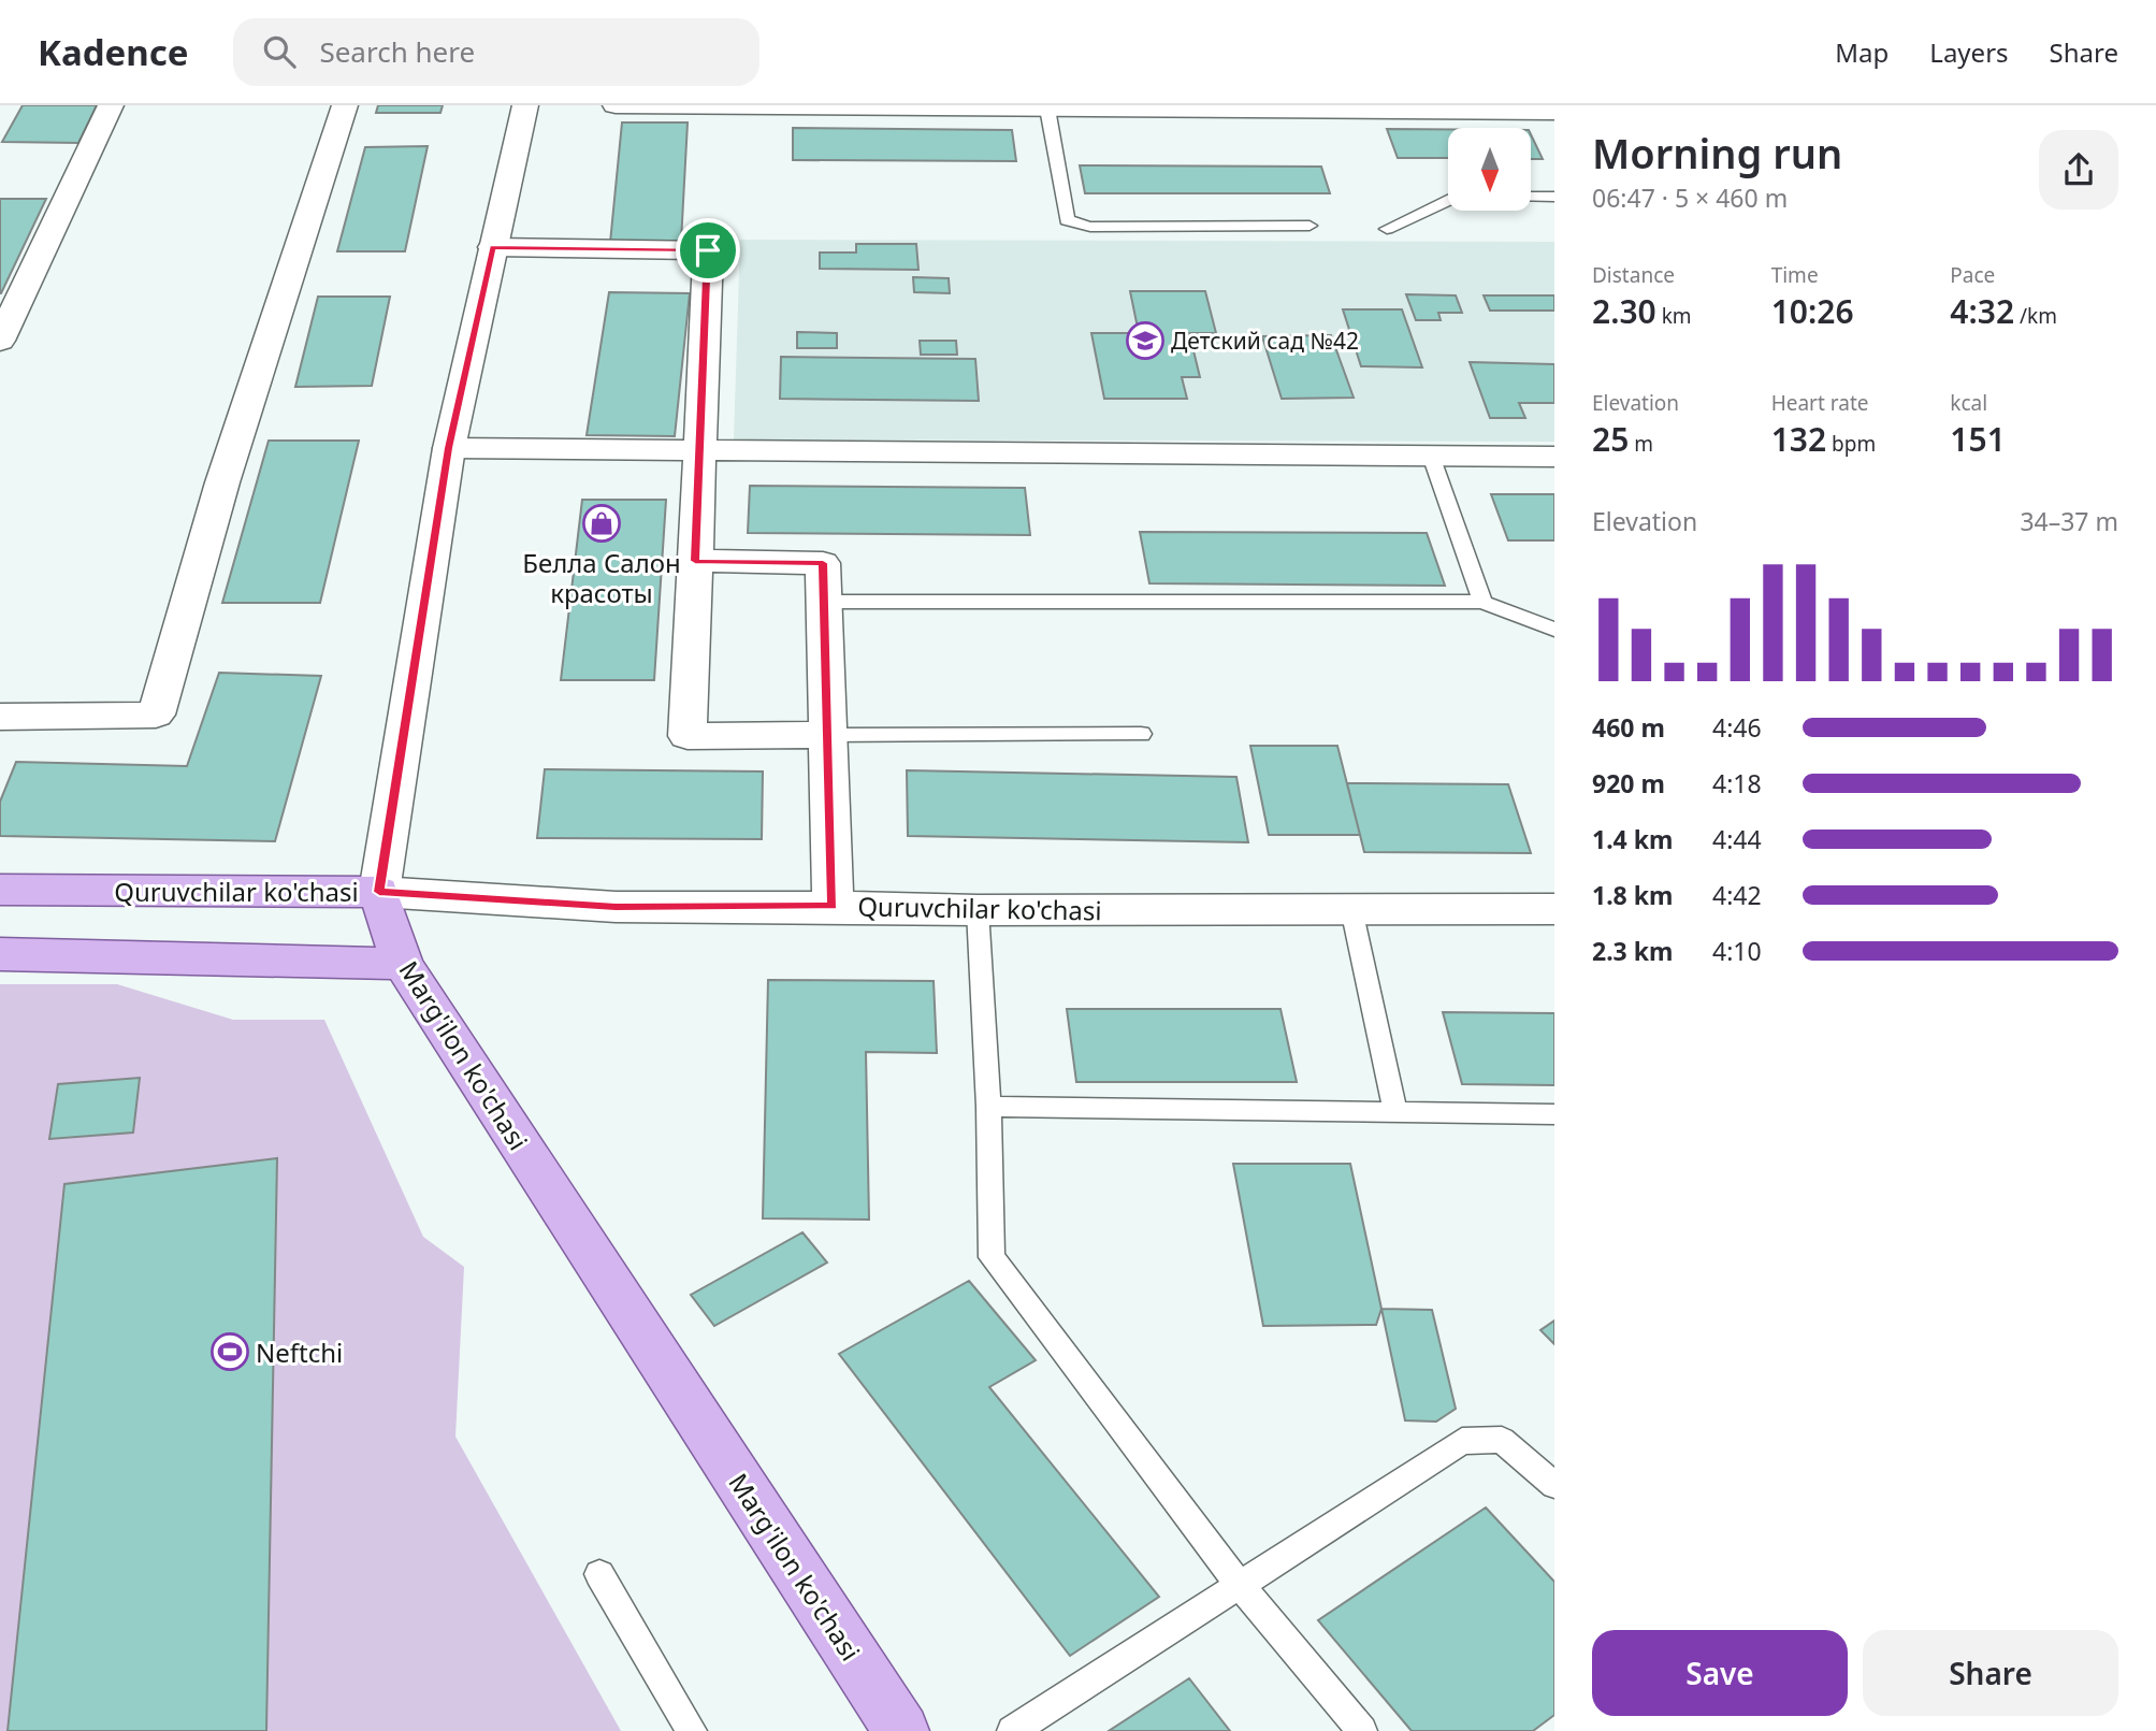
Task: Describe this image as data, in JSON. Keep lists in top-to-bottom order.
{
  "streets": {
    "main road": ["Quruvchilar ko'chasi", "Marg'ilon ko'chasi"]
  },
  "crossings": [
    ["Quruvchilar ko'chasi", "Marg'ilon ko'chasi"]
  ],
  "places": {
    "school or university": ["Детский сад №42"],
    "shop": ["Белла Салон красоты"],
    "sports": ["Neftchi"]
  },
  "north": "bottom",
  "page": {
    "header": "Kadence",
    "search": "Search here",
    "nav": ["Map", "Layers", "Share"],
    "heading": ["Morning run", "06:47 · 5 × 460 m"],
    "stats": [
      ["Distance", "2.30 km"],
      ["Time", "10:26"],
      ["Pace", "4:32 /km"],
      ["Elevation", "25 m"],
      ["Heart rate", "132 bpm"],
      ["kcal", "151"]
    ],
    "chart": ["Elevation", "34–37 m"],
    "list": [
      {
        "name": "460 m",
        "note": "4:46"
      },
      {
        "name": "920 m",
        "note": "4:18"
      },
      {
        "name": "1.4 km",
        "note": "4:44"
      },
      {
        "name": "1.8 km",
        "note": "4:42"
      },
      {
        "name": "2.3 km",
        "note": "4:10"
      }
    ],
    "buttons": ["Save", "Share"]
  }
}
